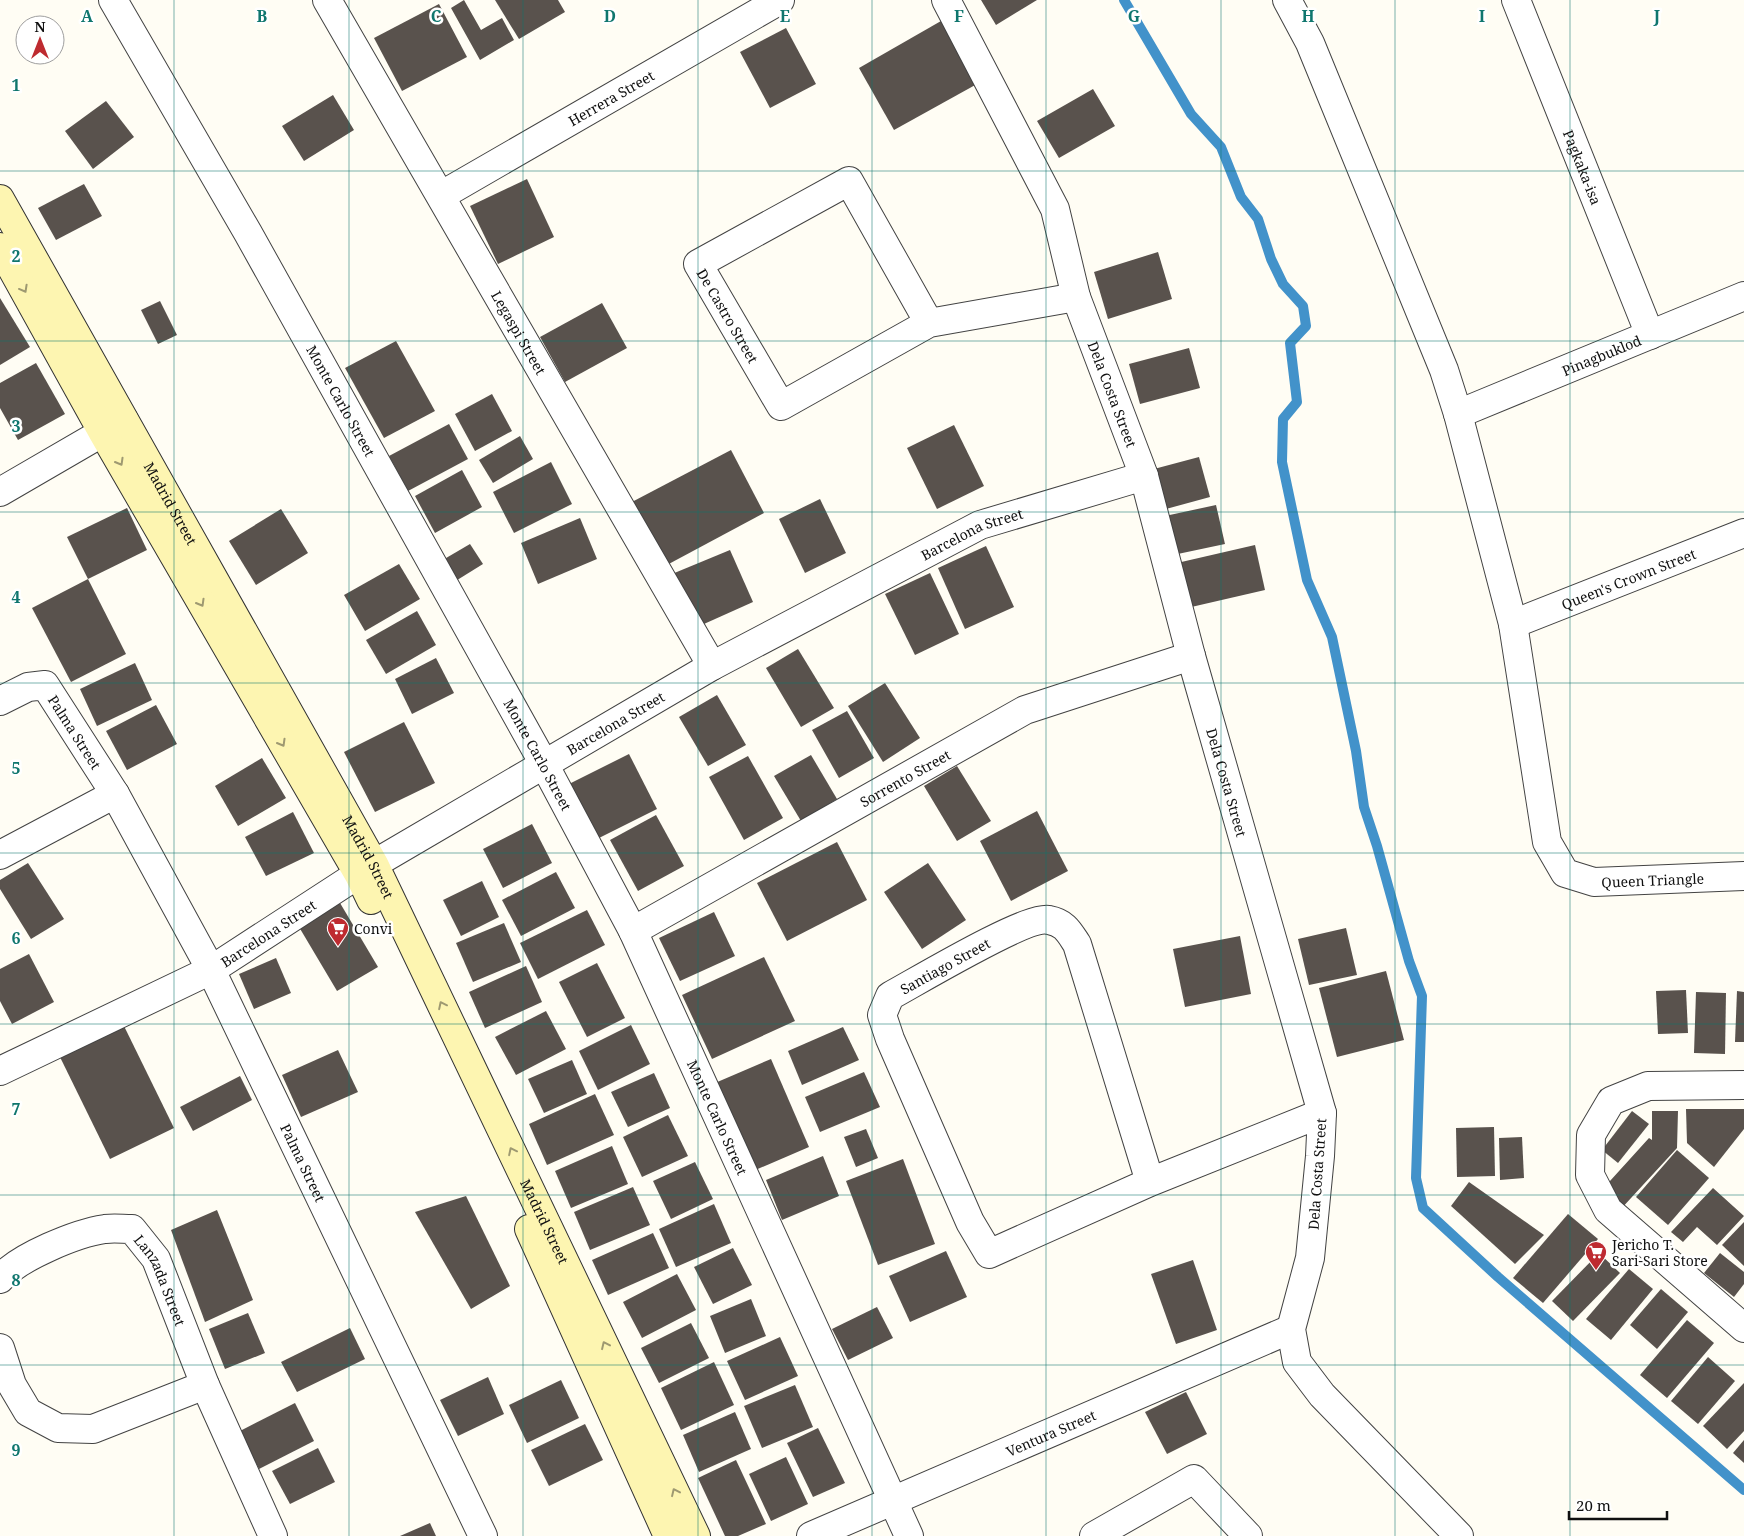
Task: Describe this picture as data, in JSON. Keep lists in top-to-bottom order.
{
  "streets": {
    "street": [
      "Herrera Street",
      "Pagkaka-isa",
      "De Castro Street",
      "Legaspi Street",
      "Pinagbuklod",
      "Dela Costa Street",
      "Monte Carlo Street",
      "Madrid Street",
      "Barcelona Street",
      "Queen's Crown Street",
      "Palma Street",
      "Sorrento Street",
      "Queen Triangle",
      "Santiago Street",
      "Lanzada Street",
      "Ventura Street"
    ]
  },
  "crossings": [
    ["Herrera Street", "Legaspi Street"],
    ["Pagkaka-isa", "Pinagbuklod"],
    ["De Castro Street", "Dela Costa Street"],
    ["Legaspi Street", "Barcelona Street"],
    ["Dela Costa Street", "Barcelona Street"],
    ["Dela Costa Street", "Sorrento Street"],
    ["Dela Costa Street", "Santiago Street"],
    ["Dela Costa Street", "Ventura Street"],
    ["Monte Carlo Street", "Barcelona Street"],
    ["Monte Carlo Street", "Sorrento Street"],
    ["Monte Carlo Street", "Ventura Street"],
    ["Madrid Street", "Barcelona Street"],
    ["Barcelona Street", "Palma Street"],
    ["Queen's Crown Street", "Queen Triangle"]
  ],
  "places": {
    "supermarket": ["Convi", "Jericho T. Sari-Sari Store"]
  },
  "scale_bar": "20 m",
  "north": "top",
  "grid": {
    "columns": [
      "A",
      "B",
      "C",
      "D",
      "E",
      "F",
      "G",
      "H",
      "I",
      "J"
    ],
    "rows": [
      "1",
      "2",
      "3",
      "4",
      "5",
      "6",
      "7",
      "8",
      "9"
    ]
  }
}
